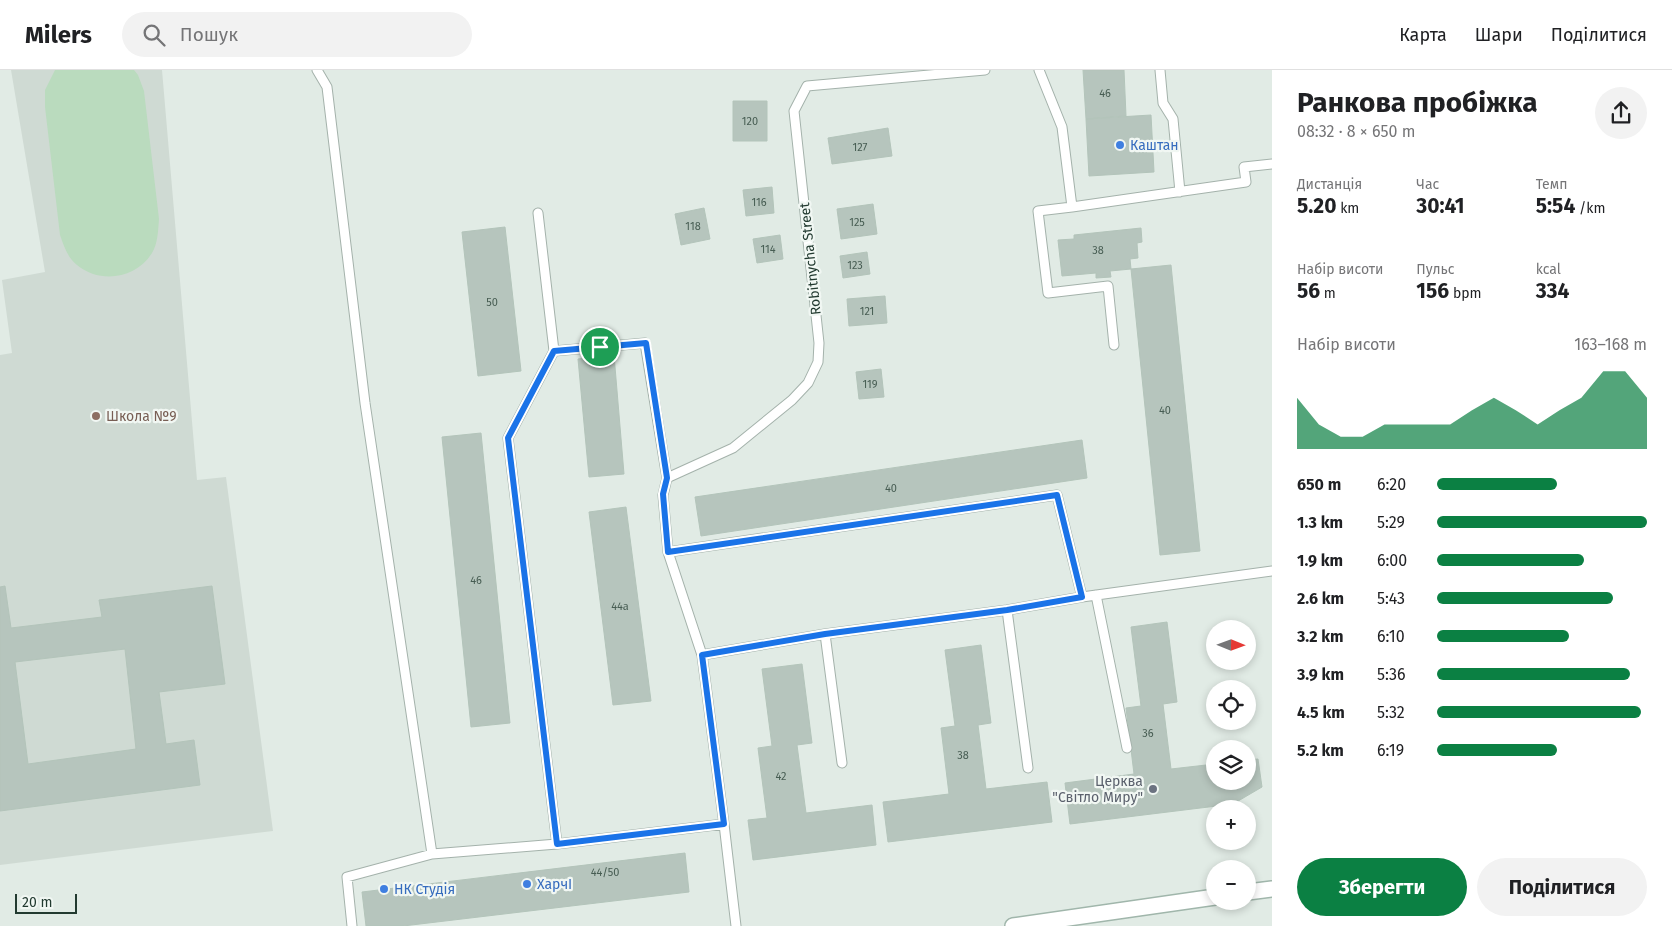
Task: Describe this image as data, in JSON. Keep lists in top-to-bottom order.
{
  "streets": {
    "lane": ["Robitnycha Street"]
  },
  "places": [
    "Каштан",
    "Школа №9",
    "Церква \"Світло Миру\"",
    "ХарчI",
    "НК Студія"
  ],
  "house_numbers": [
    "46",
    "120",
    "127",
    "116",
    "125",
    "118",
    "114",
    "38",
    "123",
    "50",
    "121",
    "119",
    "40",
    "40",
    "46",
    "44а",
    "36",
    "38",
    "42",
    "44/50"
  ],
  "scale_bar": "20 m",
  "north": "right",
  "page": {
    "header": "Milers",
    "search": "Пошук",
    "nav": ["Карта", "Шари", "Поділитися"],
    "heading": ["Ранкова пробіжка", "08:32 · 8 × 650 m"],
    "stats": [
      ["Дистанція", "5.20 km"],
      ["Час", "30:41"],
      ["Темп", "5:54 /km"],
      ["Набір висоти", "56 m"],
      ["Пульс", "156 bpm"],
      ["kcal", "334"]
    ],
    "chart": ["Набір висоти", "163–168 m"],
    "list": [
      {
        "name": "650 m",
        "note": "6:20"
      },
      {
        "name": "1.3 km",
        "note": "5:29"
      },
      {
        "name": "1.9 km",
        "note": "6:00"
      },
      {
        "name": "2.6 km",
        "note": "5:43"
      },
      {
        "name": "3.2 km",
        "note": "6:10"
      },
      {
        "name": "3.9 km",
        "note": "5:36"
      },
      {
        "name": "4.5 km",
        "note": "5:32"
      },
      {
        "name": "5.2 km",
        "note": "6:19"
      }
    ],
    "map_buttons": ["+", "−"],
    "buttons": ["Зберегти", "Поділитися"],
    "scale": "20 m"
  }
}
